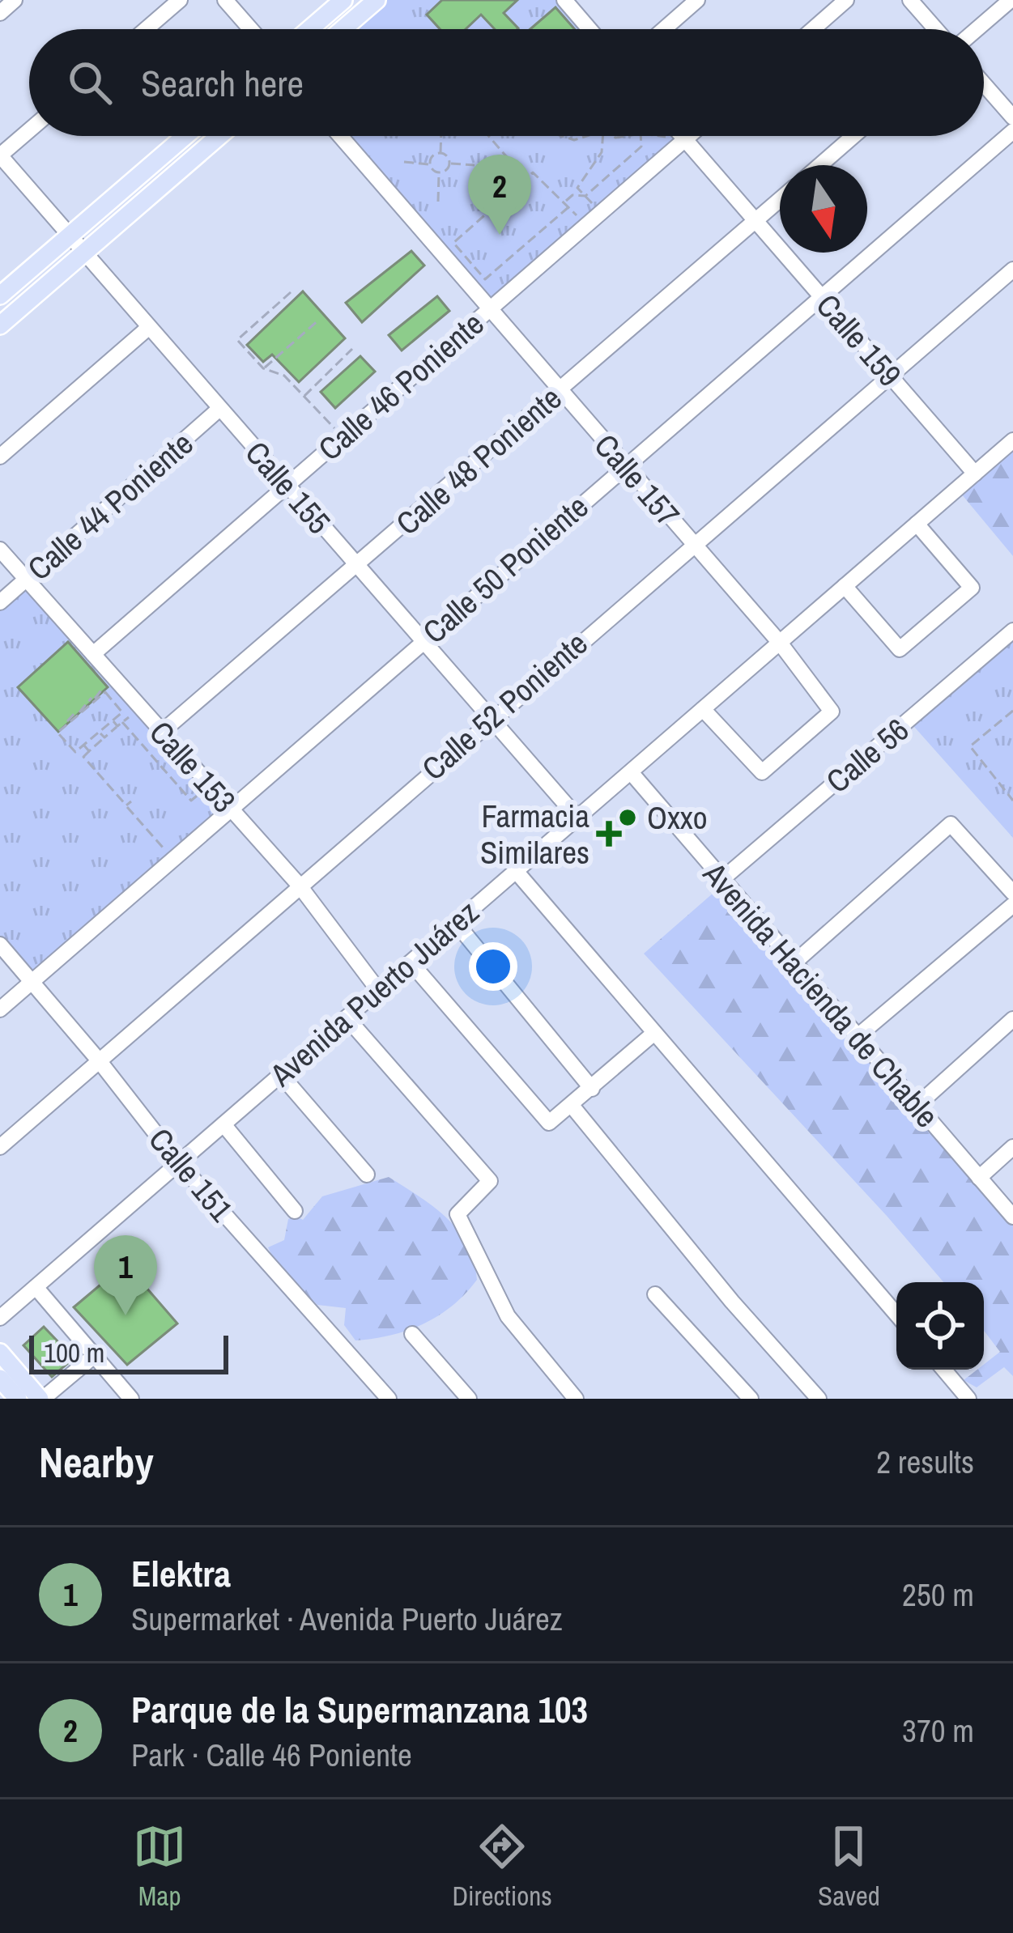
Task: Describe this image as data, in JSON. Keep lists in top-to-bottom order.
{
  "streets": {
    "street": [
      "Calle 159",
      "Calle 46 Poniente",
      "Calle 48 Poniente",
      "Calle 157",
      "Calle 155",
      "Calle 44 Poniente",
      "Calle 50 Poniente",
      "Calle 52 Poniente",
      "Calle 56",
      "Calle 153",
      "Avenida Puerto Juárez",
      "Avenida Hacienda de Chable",
      "Calle 151"
    ]
  },
  "crossings": [
    ["Calle 159", "Calle 46 Poniente"],
    ["Calle 159", "Calle 48 Poniente"],
    ["Calle 159", "Calle 50 Poniente"],
    ["Calle 159", "Calle 52 Poniente"],
    ["Calle 159", "Avenida Puerto Juárez"],
    ["Calle 46 Poniente", "Calle 157"],
    ["Calle 46 Poniente", "Calle 155"],
    ["Calle 46 Poniente", "Calle 153"],
    ["Calle 48 Poniente", "Calle 157"],
    ["Calle 48 Poniente", "Calle 155"],
    ["Calle 48 Poniente", "Calle 153"],
    ["Calle 157", "Calle 50 Poniente"],
    ["Calle 157", "Calle 52 Poniente"],
    ["Calle 157", "Avenida Puerto Juárez"],
    ["Calle 155", "Calle 44 Poniente"],
    ["Calle 155", "Calle 50 Poniente"],
    ["Calle 155", "Calle 52 Poniente"],
    ["Calle 155", "Avenida Puerto Juárez"],
    ["Calle 44 Poniente", "Calle 153"],
    ["Calle 50 Poniente", "Calle 153"],
    ["Calle 50 Poniente", "Calle 151"],
    ["Calle 52 Poniente", "Calle 153"],
    ["Calle 52 Poniente", "Calle 151"],
    ["Calle 56", "Avenida Hacienda de Chable"],
    ["Calle 153", "Avenida Puerto Juárez"],
    ["Avenida Puerto Juárez", "Avenida Hacienda de Chable"],
    ["Avenida Puerto Juárez", "Calle 151"]
  ],
  "places": {
    "other": ["Oxxo"],
    "health": ["Farmacia Similares"]
  },
  "scale_bar": "100 m",
  "north": "bottom",
  "page": {
    "search": "Search here",
    "pins": ["2", "1"],
    "scale": "100 m",
    "heading": ["Nearby", "2 results"],
    "list": [
      {
        "mark": "1",
        "name": "Elektra",
        "note": "Supermarket · Avenida Puerto Juárez",
        "value": "250 m"
      },
      {
        "mark": "2",
        "name": "Parque de la Supermanzana 103",
        "note": "Park · Calle 46 Poniente",
        "value": "370 m"
      }
    ],
    "nav": ["Map", "Directions", "Saved"]
  }
}
